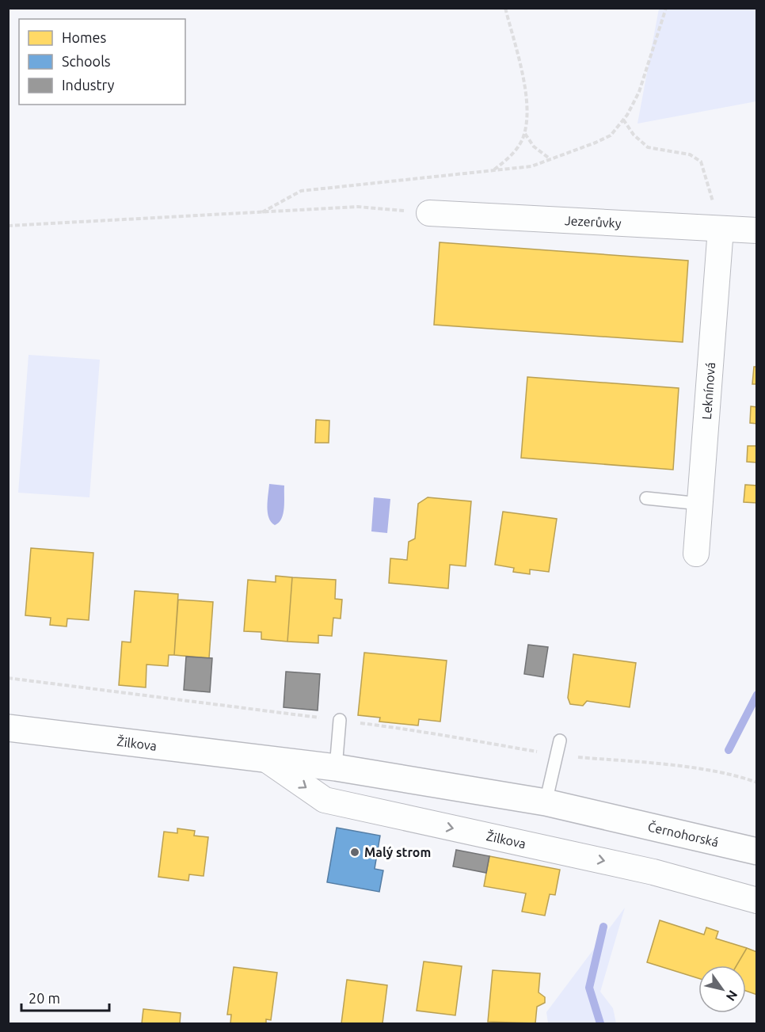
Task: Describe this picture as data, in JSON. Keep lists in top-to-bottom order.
{
  "streets": {
    "street": [
      "Jezerůvky",
      "Leknínová",
      "Žilkova",
      "Černohorská"
    ]
  },
  "crossings": [
    ["Jezerůvky", "Leknínová"],
    ["Žilkova", "Černohorská"]
  ],
  "places": ["Malý strom"],
  "legend": ["Homes", "Schools", "Industry"],
  "scale_bar": "20 m",
  "north": "bottom right"
}
